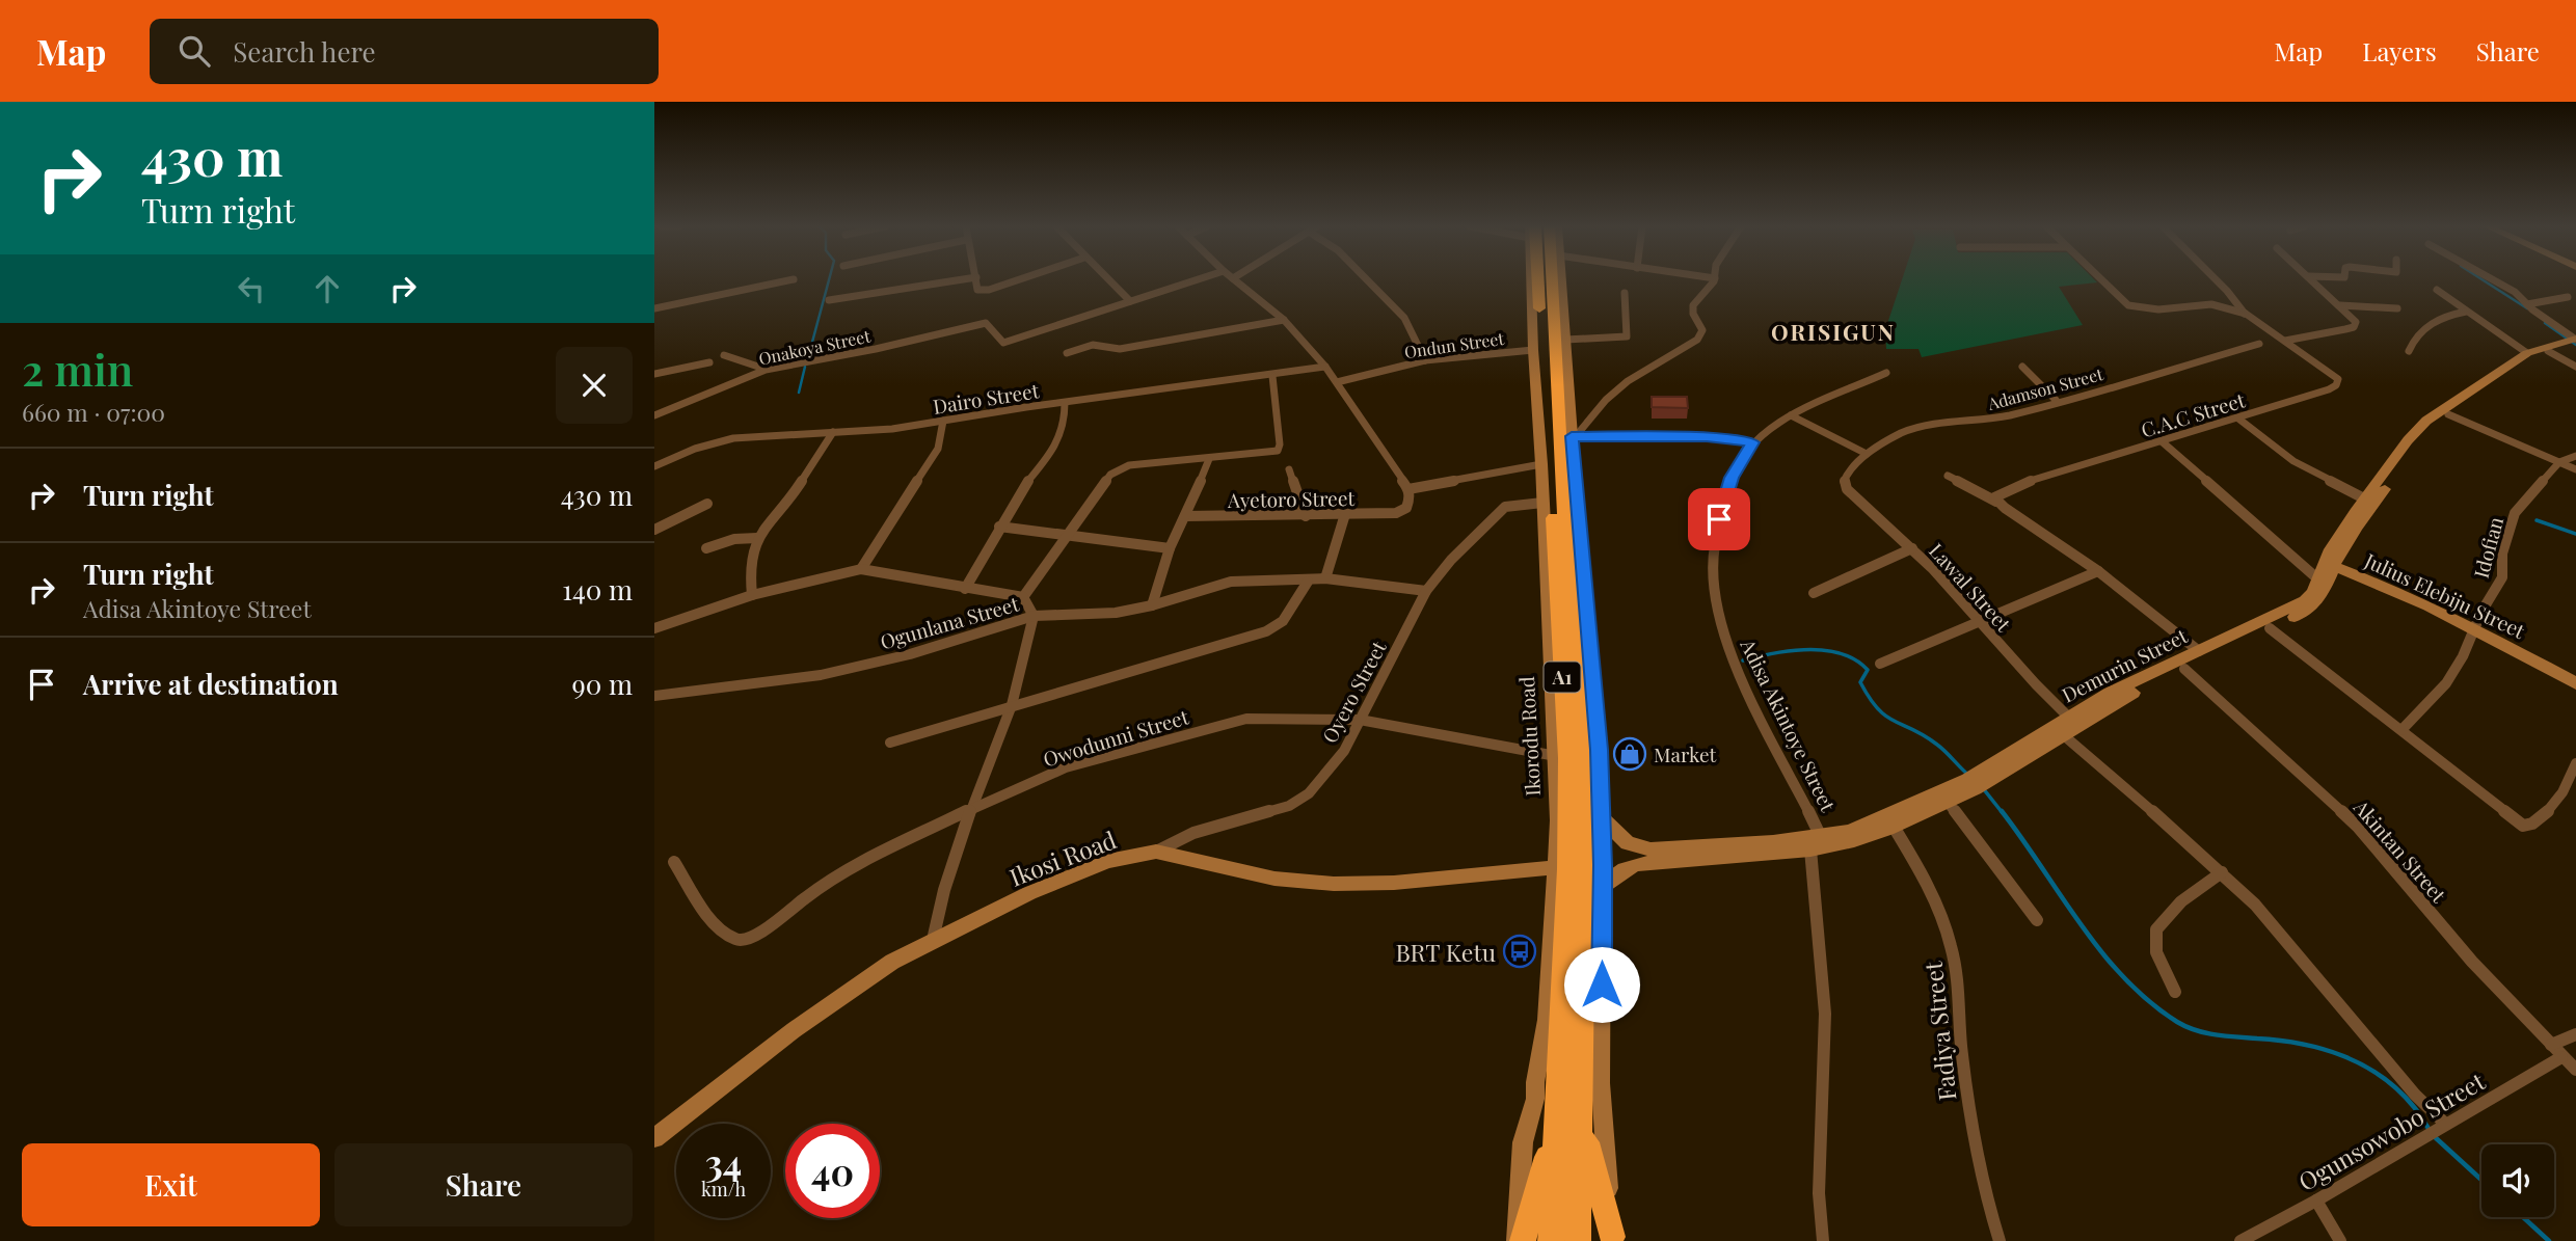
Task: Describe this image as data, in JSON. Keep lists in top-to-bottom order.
{
  "streets": {
    "highway": ["A1", "Ikorodu Road"],
    "street": [
      "Ondun Street",
      "Onakoya Street",
      "Adamson Street",
      "Dairo Street",
      "C.A.C Street",
      "Ayetoro Street",
      "Idofian",
      "Lawal Street",
      "Julius Elebiju Street",
      "Ogunlana Street",
      "Demurin Street",
      "Oyero Street",
      "Adisa Akintoye Street",
      "Owodunni Street",
      "Akintan Street",
      "Ikosi Road",
      "Fadiya Street",
      "Ogunsowobo Street"
    ]
  },
  "crossings": [
    ["Ondun Street", "Ikorodu Road"],
    ["Adamson Street", "Lawal Street"],
    ["Idofian", "Julius Elebiju Street"],
    ["Lawal Street", "Demurin Street"],
    ["Julius Elebiju Street", "Demurin Street"],
    ["Ogunlana Street", "Oyero Street"],
    ["Demurin Street", "A1"],
    ["Demurin Street", "Adisa Akintoye Street"],
    ["Demurin Street", "Akintan Street"],
    ["Demurin Street", "Fadiya Street"],
    ["Oyero Street", "Ikorodu Road"],
    ["Oyero Street", "Owodunni Street"],
    ["Oyero Street", "Ikosi Road"],
    ["Ikorodu Road", "Owodunni Street"],
    ["Ikorodu Road", "Ikosi Road"],
    ["Akintan Street", "Ogunsowobo Street"]
  ],
  "districts": ["ORISIGUN"],
  "places": {
    "shop": ["Market"],
    "bus stop": ["BRT Ketu"]
  },
  "page": {
    "header": "Map",
    "search": "Search here",
    "nav": ["Map", "Layers", "Share"],
    "turn": ["430 m", "Turn right"],
    "heading": ["2 min", "660 m · 07:00"],
    "list": [
      {
        "name": "Turn right",
        "value": "430 m"
      },
      {
        "name": "Turn right",
        "note": "Adisa Akintoye Street",
        "value": "140 m"
      },
      {
        "name": "Arrive at destination",
        "value": "90 m"
      }
    ],
    "speed": "34 km/h",
    "limit": "40",
    "buttons": ["Exit", "Share"]
  }
}
